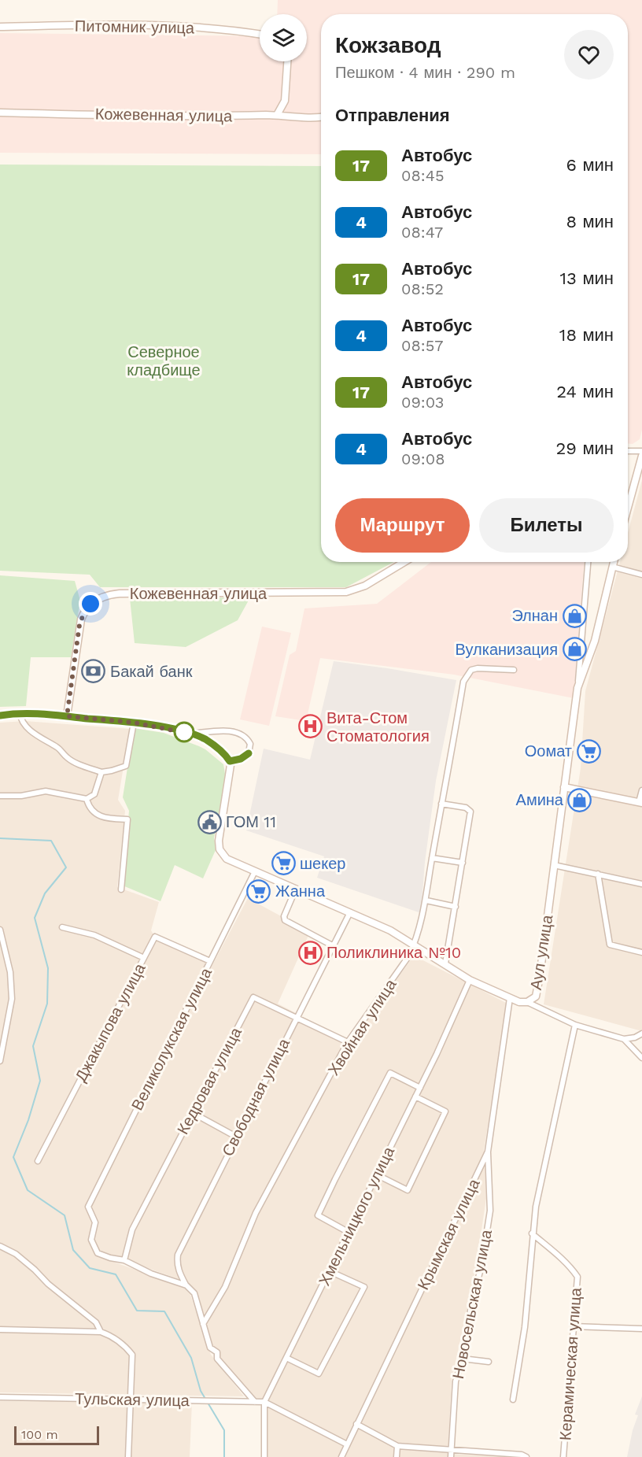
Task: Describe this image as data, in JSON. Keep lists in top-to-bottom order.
{
  "streets": {
    "main road": ["Питомник улица", "Кожевенная улица", "Аул улица"],
    "street": [
      "Джакыпова улица",
      "Хвойная улица",
      "Великолукская улица",
      "Кедровая улица",
      "Свободная улица",
      "Хмельницкого улица",
      "Крымская улица",
      "Новосельская улица",
      "Керамическая улица",
      "Тульская улица"
    ]
  },
  "crossings": [
    ["Аул улица", "Хвойная улица"],
    ["Аул улица", "Великолукская улица"],
    ["Аул улица", "Свободная улица"],
    ["Аул улица", "Хмельницкого улица"],
    ["Аул улица", "Крымская улица"],
    ["Джакыпова улица", "Великолукская улица"],
    ["Хвойная улица", "Кедровая улица"],
    ["Великолукская улица", "Кедровая улица"],
    ["Кедровая улица", "Свободная улица"],
    ["Хмельницкого улица", "Тульская улица"],
    ["Крымская улица", "Новосельская улица"]
  ],
  "parks": ["Северное кладбище"],
  "places": {
    "shop": ["Элнан", "Вулканизация", "Амина"],
    "bank": ["Бакай банк"],
    "hospital": ["Вита-Стом Стоматология", "Поликлиника №10"],
    "supermarket": ["Оомат", "шекер", "Жанна"],
    "public building": ["ГОМ 11"]
  },
  "lines": ["bus line 17"],
  "scale_bar": "100 m",
  "page": {
    "heading": [
      ["Кожзавод", "Пешком · 4 мин · 290 m"],
      "Отправления"
    ],
    "list": [
      {
        "mark": "17",
        "name": "Автобус",
        "note": "08:45",
        "value": "6 мин"
      },
      {
        "mark": "4",
        "name": "Автобус",
        "note": "08:47",
        "value": "8 мин"
      },
      {
        "mark": "17",
        "name": "Автобус",
        "note": "08:52",
        "value": "13 мин"
      },
      {
        "mark": "4",
        "name": "Автобус",
        "note": "08:57",
        "value": "18 мин"
      },
      {
        "mark": "17",
        "name": "Автобус",
        "note": "09:03",
        "value": "24 мин"
      },
      {
        "mark": "4",
        "name": "Автобус",
        "note": "09:08",
        "value": "29 мин"
      }
    ],
    "buttons": ["Маршрут", "Билеты"],
    "scale": "100 m"
  }
}
